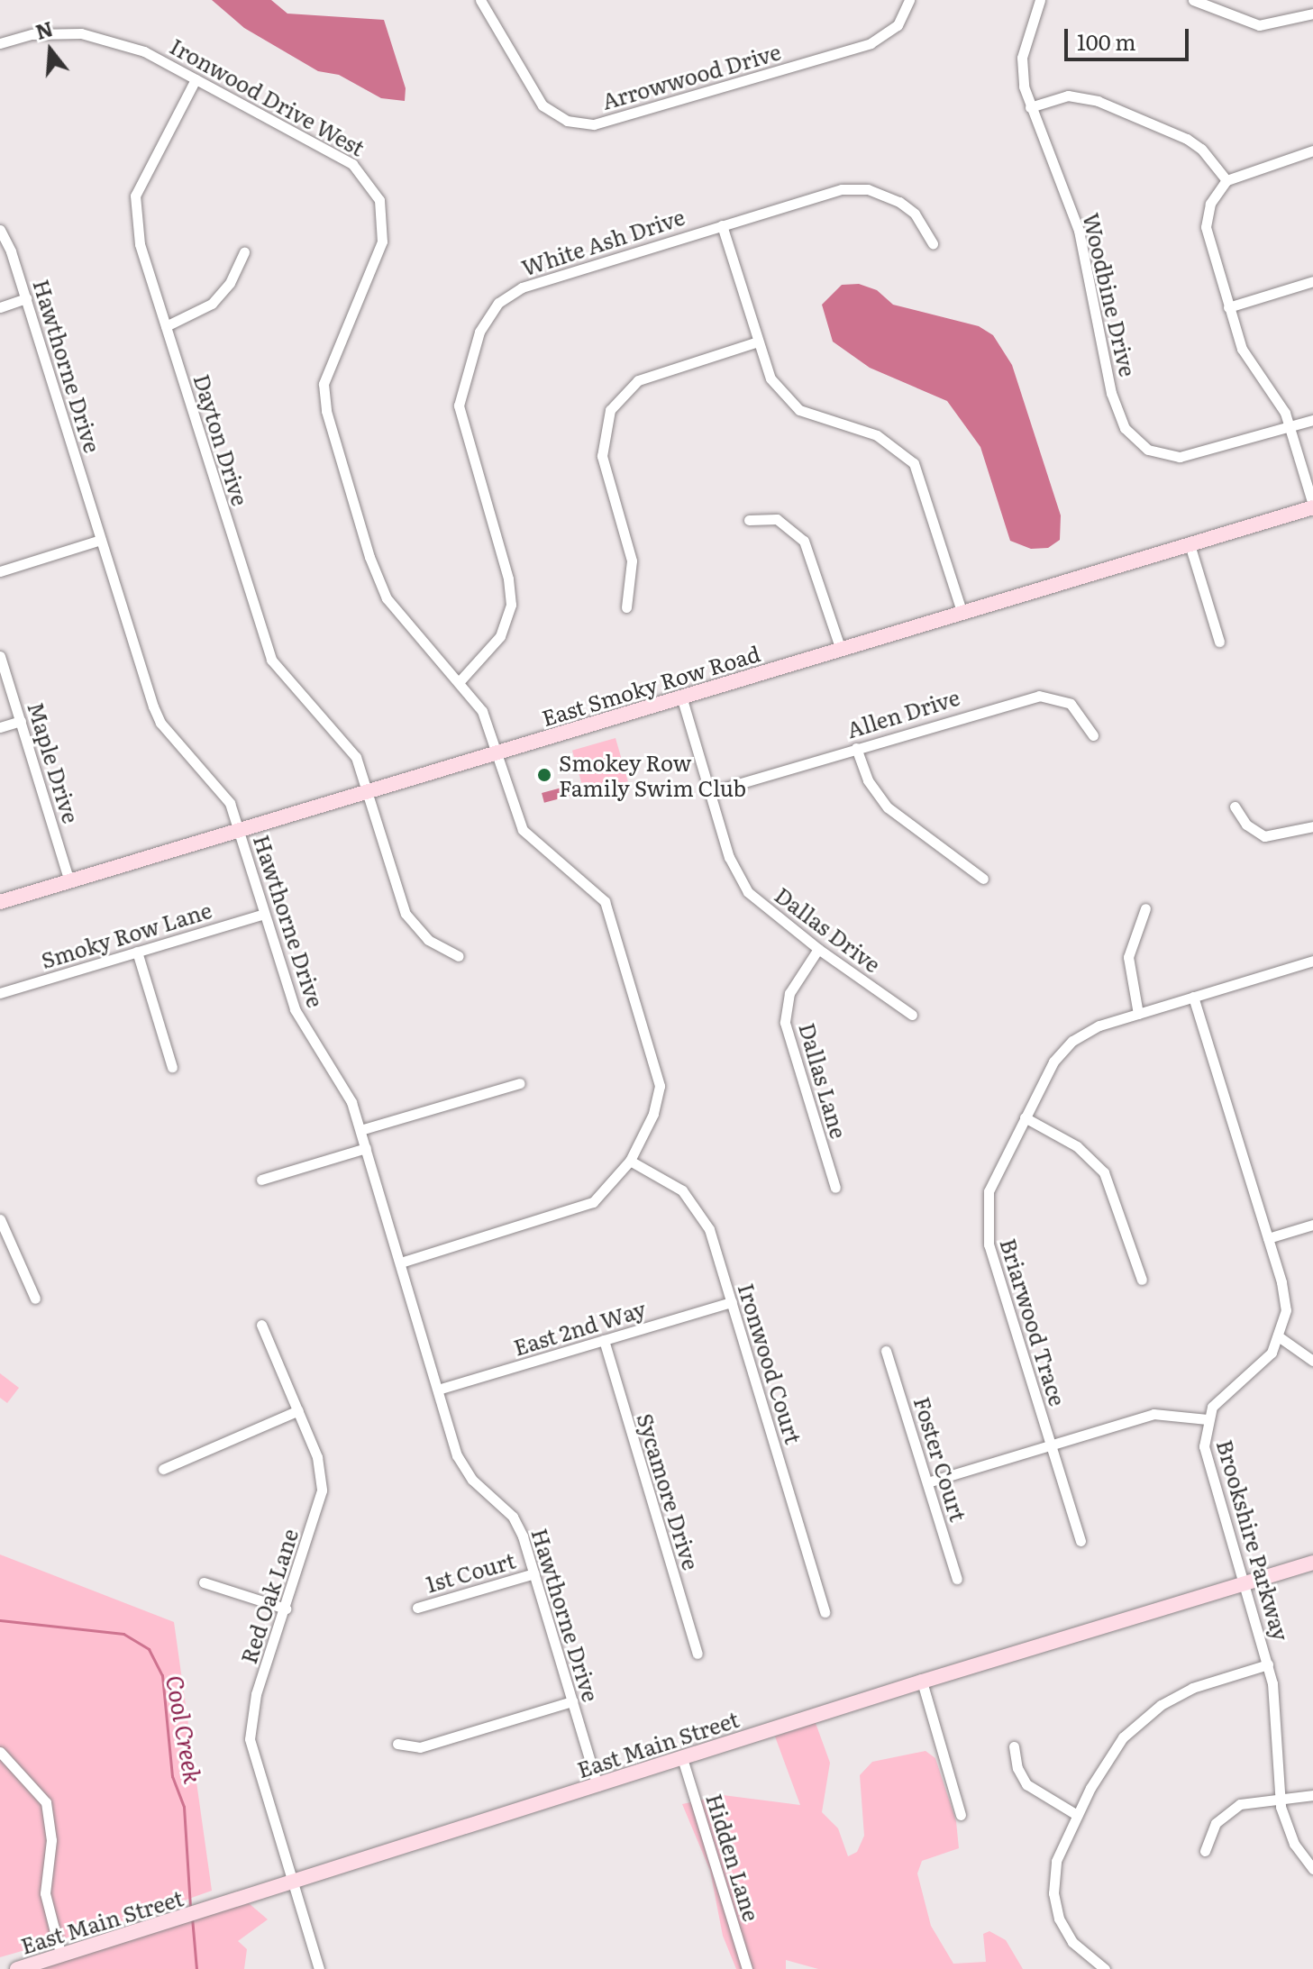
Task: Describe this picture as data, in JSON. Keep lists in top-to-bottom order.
{
  "streets": {
    "street": [
      "Arrowwood Drive",
      "Ironwood Drive West",
      "White Ash Drive",
      "Woodbine Drive",
      "Hawthorne Drive",
      "Dayton Drive",
      "East Smoky Row Road",
      "Allen Drive",
      "Maple Drive",
      "Dallas Drive",
      "Smoky Row Lane",
      "Dallas Lane",
      "Briarwood Trace",
      "East 2nd Way",
      "Ironwood Court",
      "Foster Court",
      "Sycamore Drive",
      "Brookshire Parkway",
      "1st Court",
      "Red Oak Lane",
      "East Main Street",
      "Hidden Lane"
    ]
  },
  "crossings": [
    ["Ironwood Drive West", "White Ash Drive"],
    ["Ironwood Drive West", "Hawthorne Drive"],
    ["Ironwood Drive West", "Dayton Drive"],
    ["Ironwood Drive West", "East Smoky Row Road"],
    ["Ironwood Drive West", "Ironwood Court"],
    ["Hawthorne Drive", "East Smoky Row Road"],
    ["Hawthorne Drive", "Smoky Row Lane"],
    ["Hawthorne Drive", "East 2nd Way"],
    ["Hawthorne Drive", "1st Court"],
    ["Hawthorne Drive", "East Main Street"],
    ["Dayton Drive", "East Smoky Row Road"],
    ["East Smoky Row Road", "Maple Drive"],
    ["East Smoky Row Road", "Dallas Drive"],
    ["Allen Drive", "Dallas Drive"],
    ["Dallas Drive", "Dallas Lane"],
    ["Briarwood Trace", "Brookshire Parkway"],
    ["East 2nd Way", "Ironwood Court"],
    ["East 2nd Way", "Sycamore Drive"],
    ["Brookshire Parkway", "East Main Street"],
    ["Red Oak Lane", "East Main Street"],
    ["East Main Street", "Hidden Lane"]
  ],
  "water": ["Cool Creek"],
  "places": ["Smokey Row Family Swim Club"],
  "scale_bar": "100 m",
  "north": "top"
}
